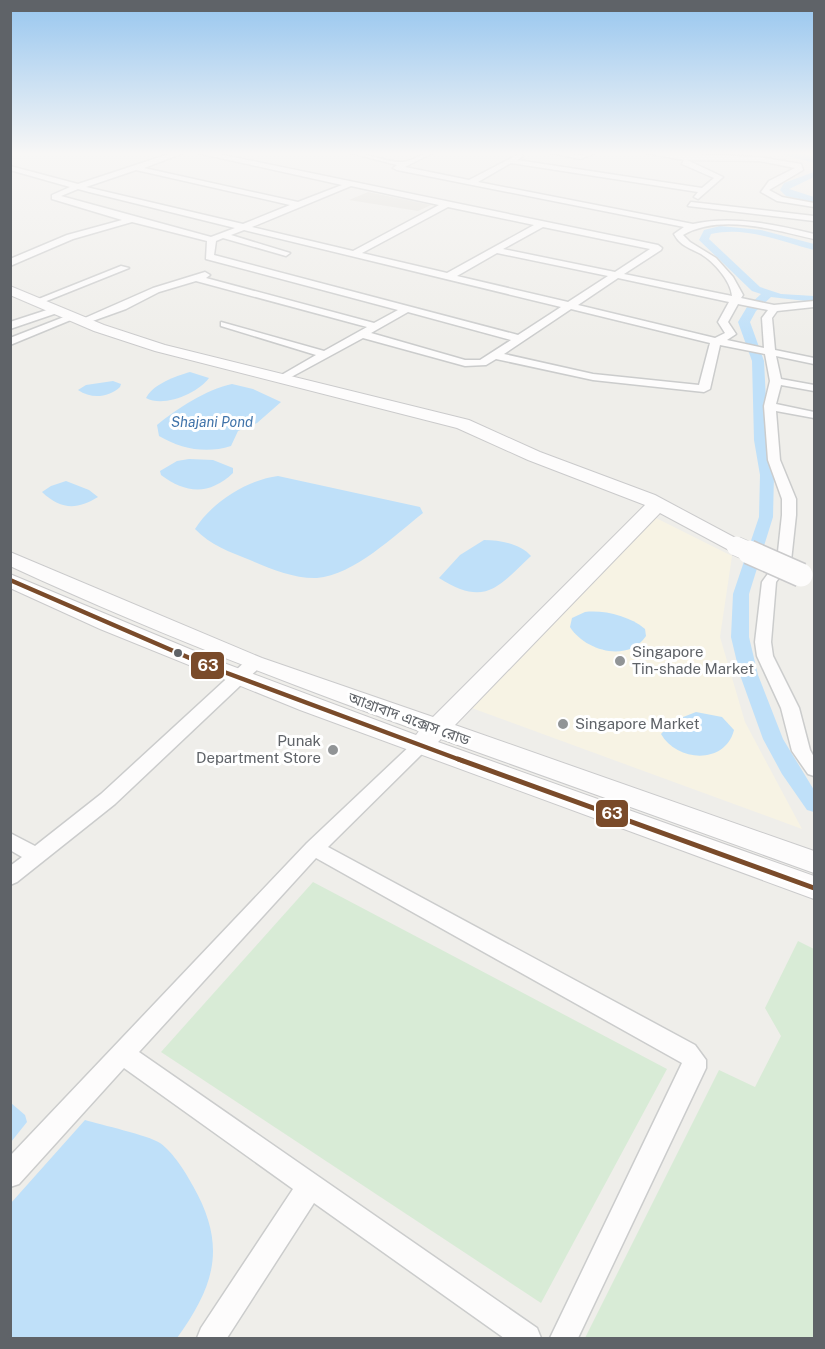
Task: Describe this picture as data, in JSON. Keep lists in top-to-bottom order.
{
  "streets": {
    "street": ["আগ্রাবাদ এক্সেস রোড"]
  },
  "water": ["Shajani Pond"],
  "places": ["Singapore Tin-shade Market", "Singapore Market", "Punak Department Store"],
  "lines": ["transit line 63"]
}
